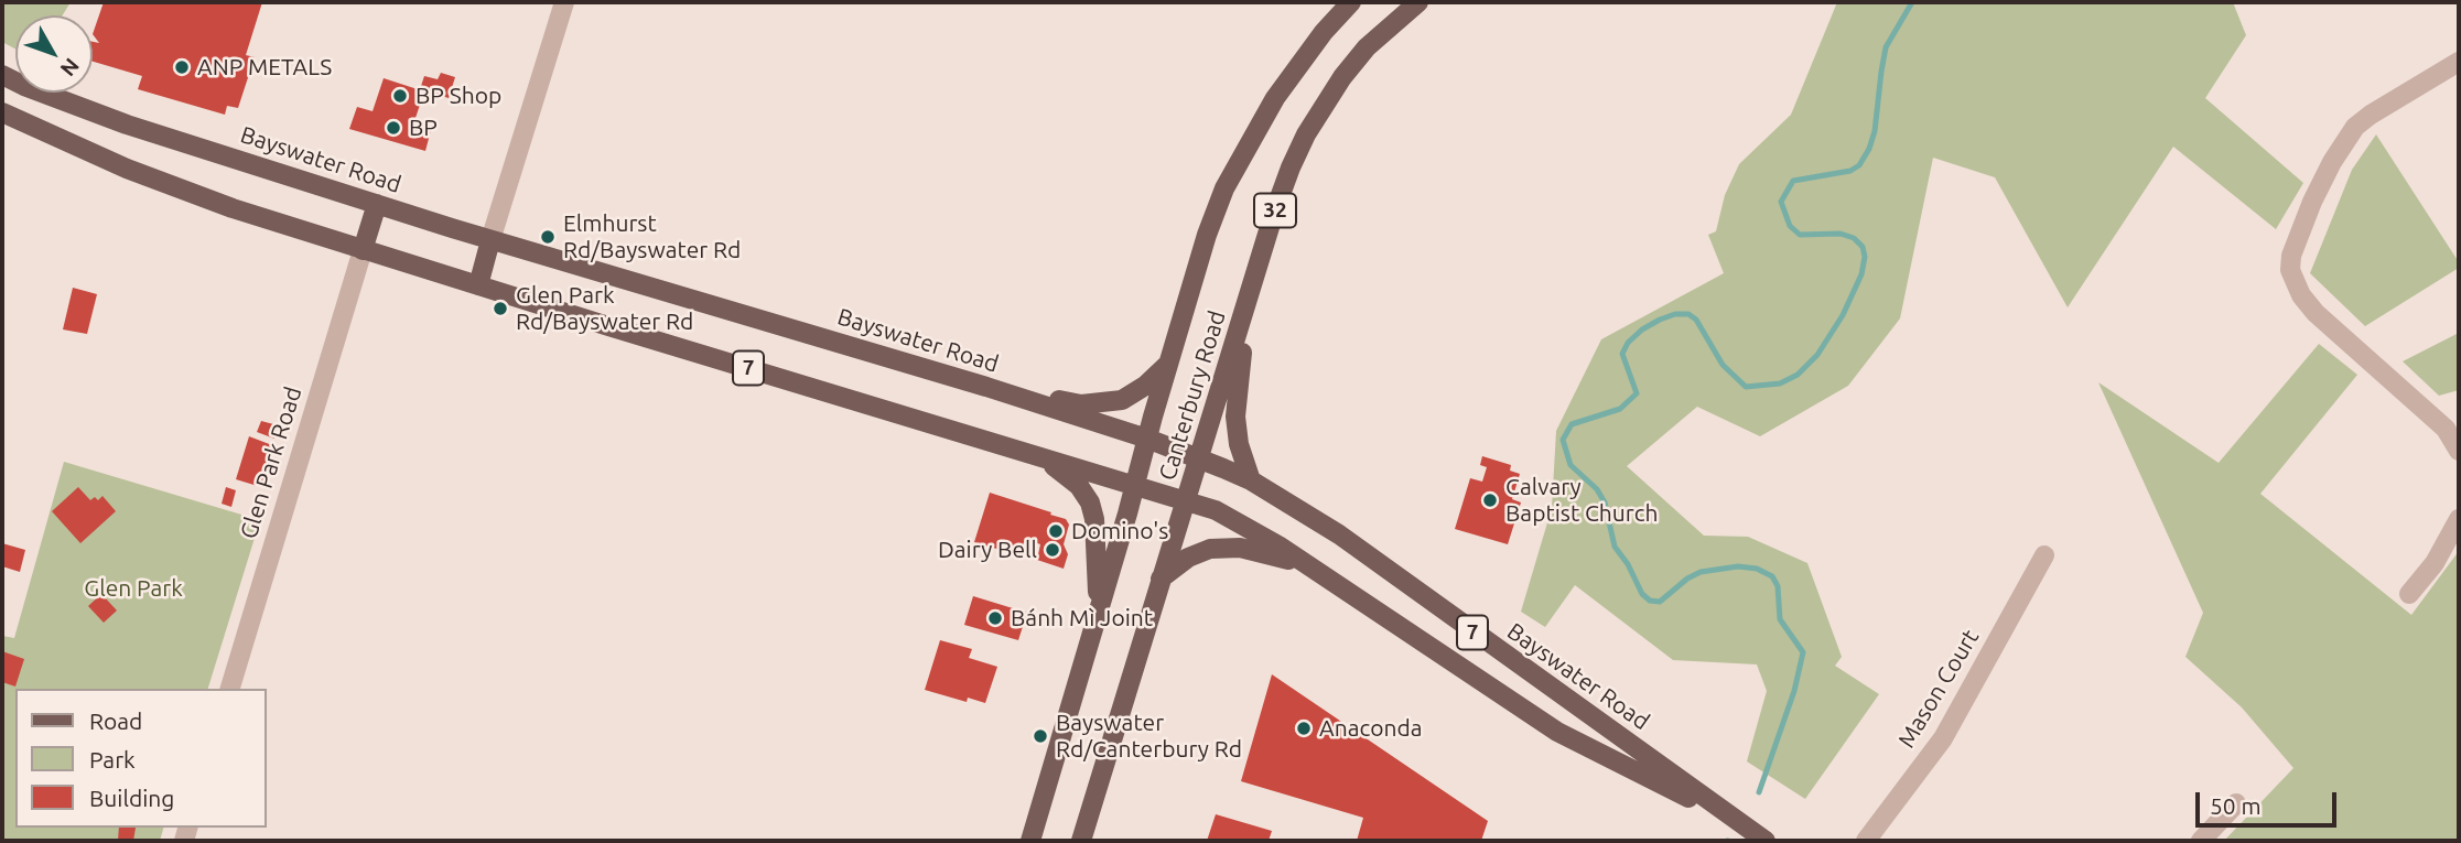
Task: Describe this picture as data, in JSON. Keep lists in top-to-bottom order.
{
  "streets": {
    "main road": [
      "Bayswater Road",
      "32",
      "7",
      "Canterbury Road"
    ],
    "street": ["Glen Park Road", "Mason Court"]
  },
  "crossings": [
    ["Bayswater Road", "Canterbury Road"],
    ["Bayswater Road", "Glen Park Road"]
  ],
  "parks": ["Glen Park"],
  "places": [
    "ANP METALS",
    "BP Shop",
    "BP",
    "Elmhurst Rd/Bayswater Rd",
    "Glen Park Rd/Bayswater Rd",
    "Calvary Baptist Church",
    "Domino's",
    "Dairy Bell",
    "Bánh Mì Joint",
    "Anaconda",
    "Bayswater Rd/Canterbury Rd"
  ],
  "legend": ["Road", "Park", "Building"],
  "scale_bar": "50 m",
  "north": "bottom right"
}
